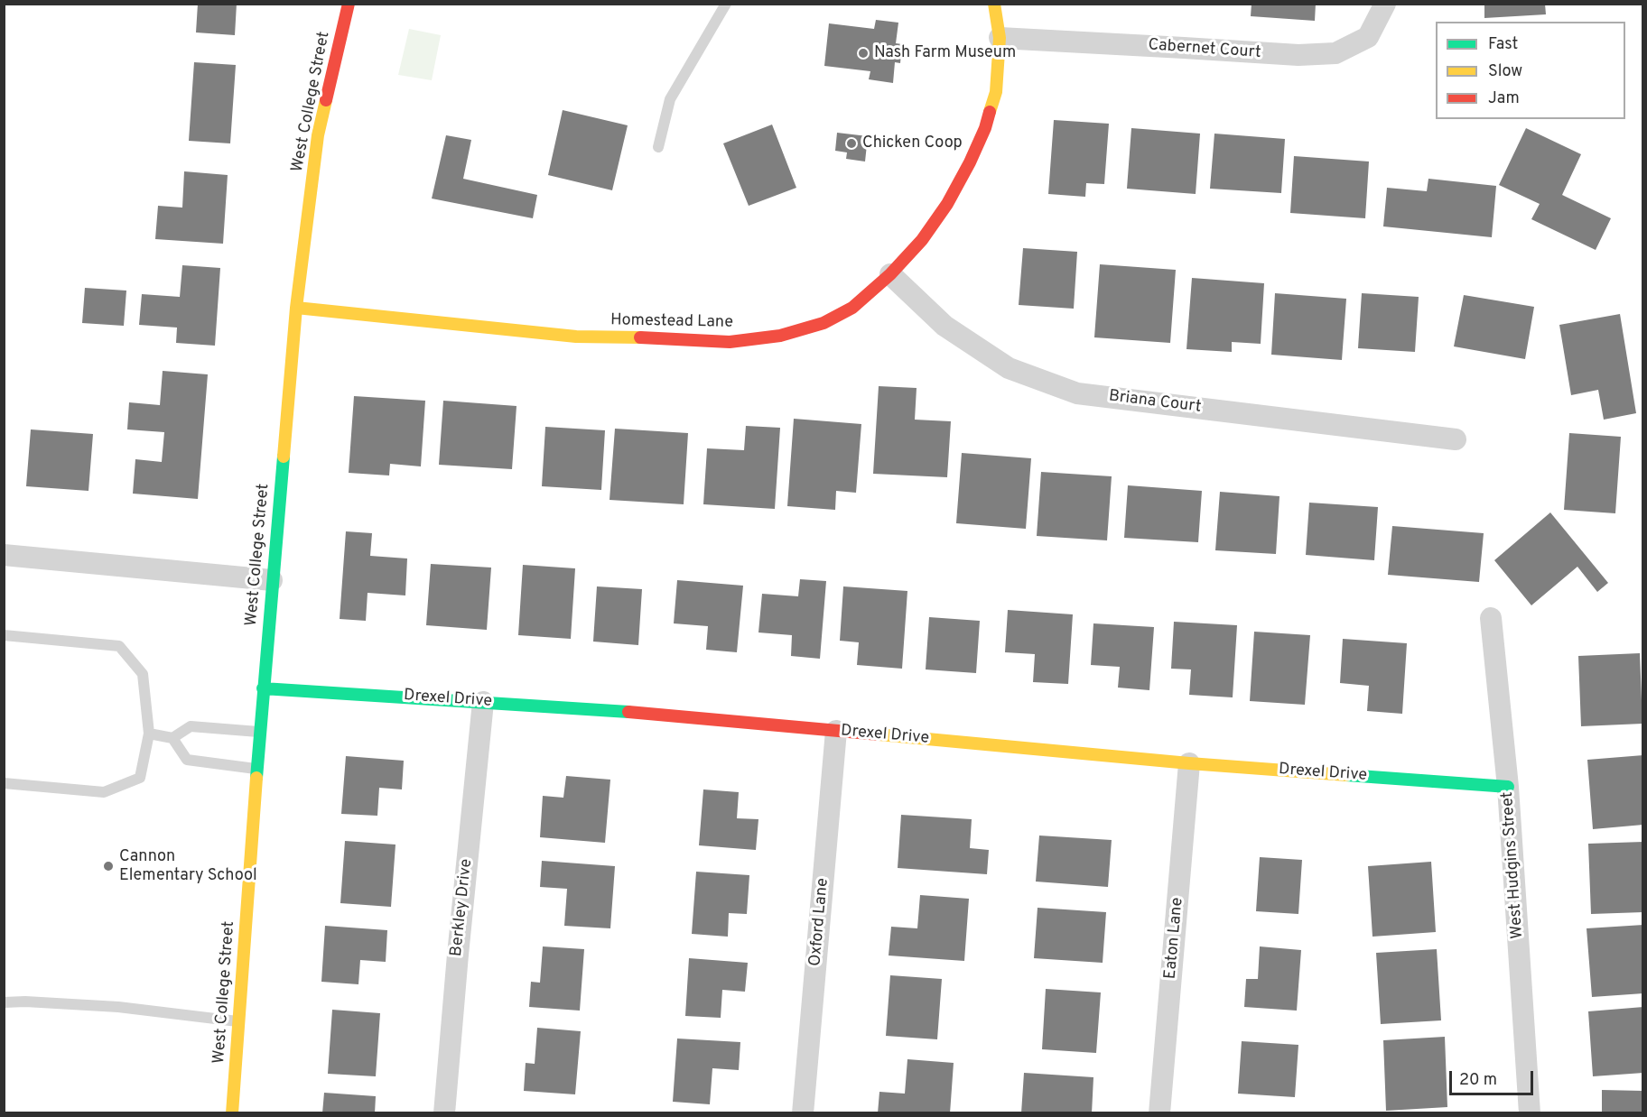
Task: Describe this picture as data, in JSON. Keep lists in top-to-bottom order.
{
  "streets": {
    "street": [
      "Cabernet Court",
      "West College Street",
      "Homestead Lane",
      "Briana Court",
      "Drexel Drive",
      "West Hudgins Street",
      "Berkley Drive",
      "Oxford Lane",
      "Eaton Lane"
    ]
  },
  "crossings": [
    ["Cabernet Court", "Homestead Lane"],
    ["West College Street", "Homestead Lane"],
    ["West College Street", "Drexel Drive"],
    ["Homestead Lane", "Briana Court"],
    ["Drexel Drive", "West Hudgins Street"],
    ["Drexel Drive", "Berkley Drive"],
    ["Drexel Drive", "Oxford Lane"],
    ["Drexel Drive", "Eaton Lane"]
  ],
  "places": ["Nash Farm Museum", "Chicken Coop", "Cannon Elementary School"],
  "legend": ["Fast", "Slow", "Jam"],
  "scale_bar": "20 m"
}
